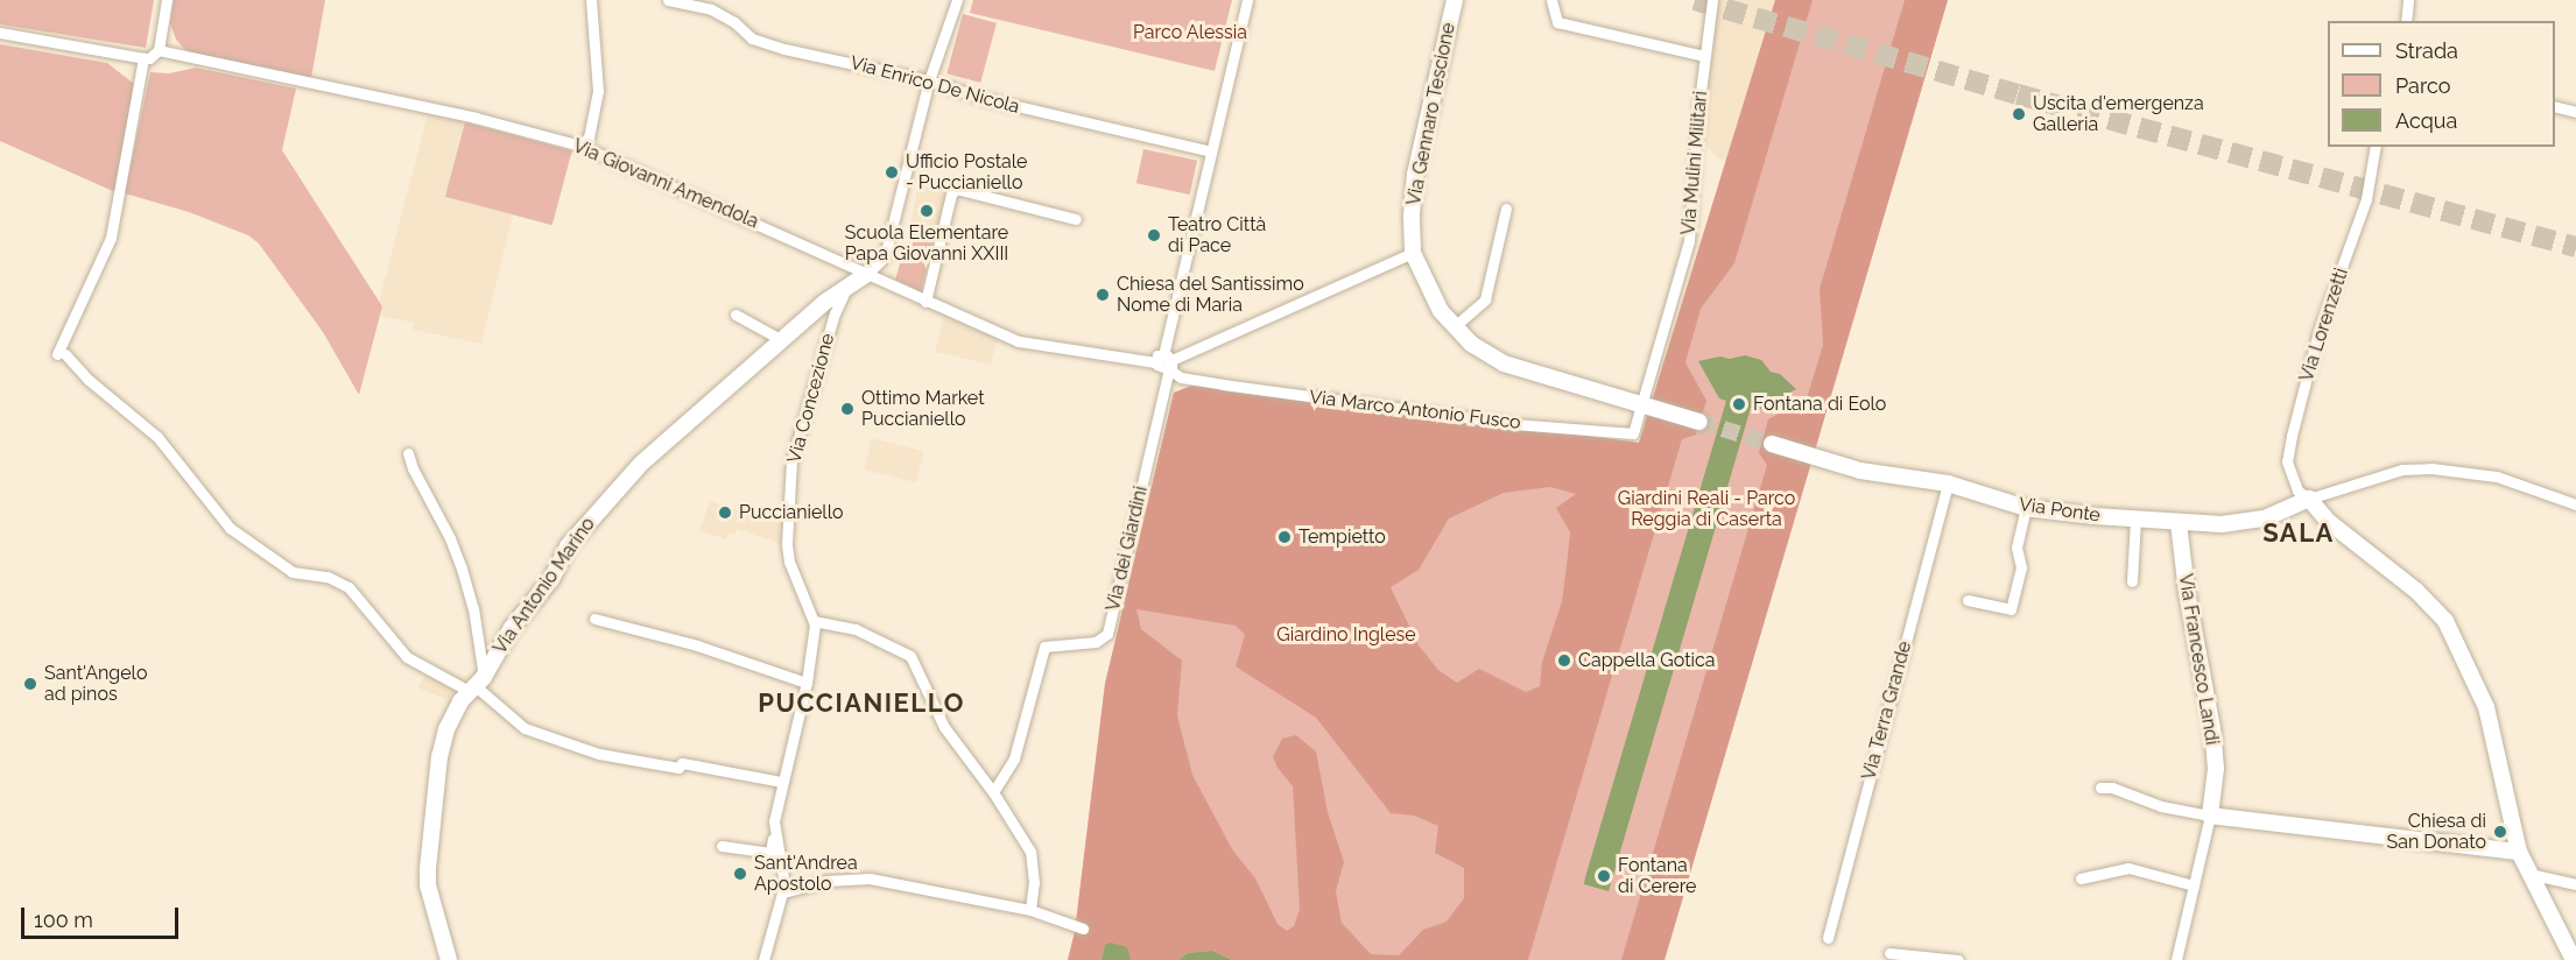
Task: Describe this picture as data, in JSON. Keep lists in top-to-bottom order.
{
  "streets": {
    "street": [
      "Via Enrico De Nicola",
      "Via Gennaro Tescione",
      "Via Mulini Militari",
      "Via Giovanni Amendola",
      "Via Lorenzetti",
      "Via Concezione",
      "Via Marco Antonio Fusco",
      "Via Ponte",
      "Via dei Giardini",
      "Via Antonio Marino",
      "Via Francesco Landi",
      "Via Terra Grande"
    ]
  },
  "crossings": [
    ["Via Gennaro Tescione", "Via Mulini Militari"],
    ["Via Gennaro Tescione", "Via Marco Antonio Fusco"],
    ["Via Mulini Militari", "Via Marco Antonio Fusco"],
    ["Via Giovanni Amendola", "Via Marco Antonio Fusco"],
    ["Via Giovanni Amendola", "Via dei Giardini"],
    ["Via Giovanni Amendola", "Via Antonio Marino"],
    ["Via Lorenzetti", "Via Ponte"],
    ["Via Concezione", "Via Antonio Marino"],
    ["Via Marco Antonio Fusco", "Via dei Giardini"],
    ["Via Ponte", "Via Francesco Landi"],
    ["Via Ponte", "Via Terra Grande"]
  ],
  "districts": ["SALA", "PUCCIANIELLO"],
  "parks": ["Parco Alessia", "Giardini Reali - Parco Reggia di Caserta", "Giardino Inglese"],
  "places": [
    "Uscita d'emergenza Galleria",
    "Ufficio Postale - Puccianiello",
    "Scuola Elementare Papa Giovanni XXIII",
    "Teatro Città di Pace",
    "Chiesa del Santissimo Nome di Maria",
    "Fontana di Eolo",
    "Ottimo Market Puccianiello",
    "Puccianiello",
    "Tempietto",
    "Cappella Gotica",
    "Sant'Angelo ad pinos",
    "Chiesa di San Donato",
    "Sant'Andrea Apostolo",
    "Fontana di Cerere"
  ],
  "legend": ["Strada", "Parco", "Acqua"],
  "scale_bar": "100 m"
}
